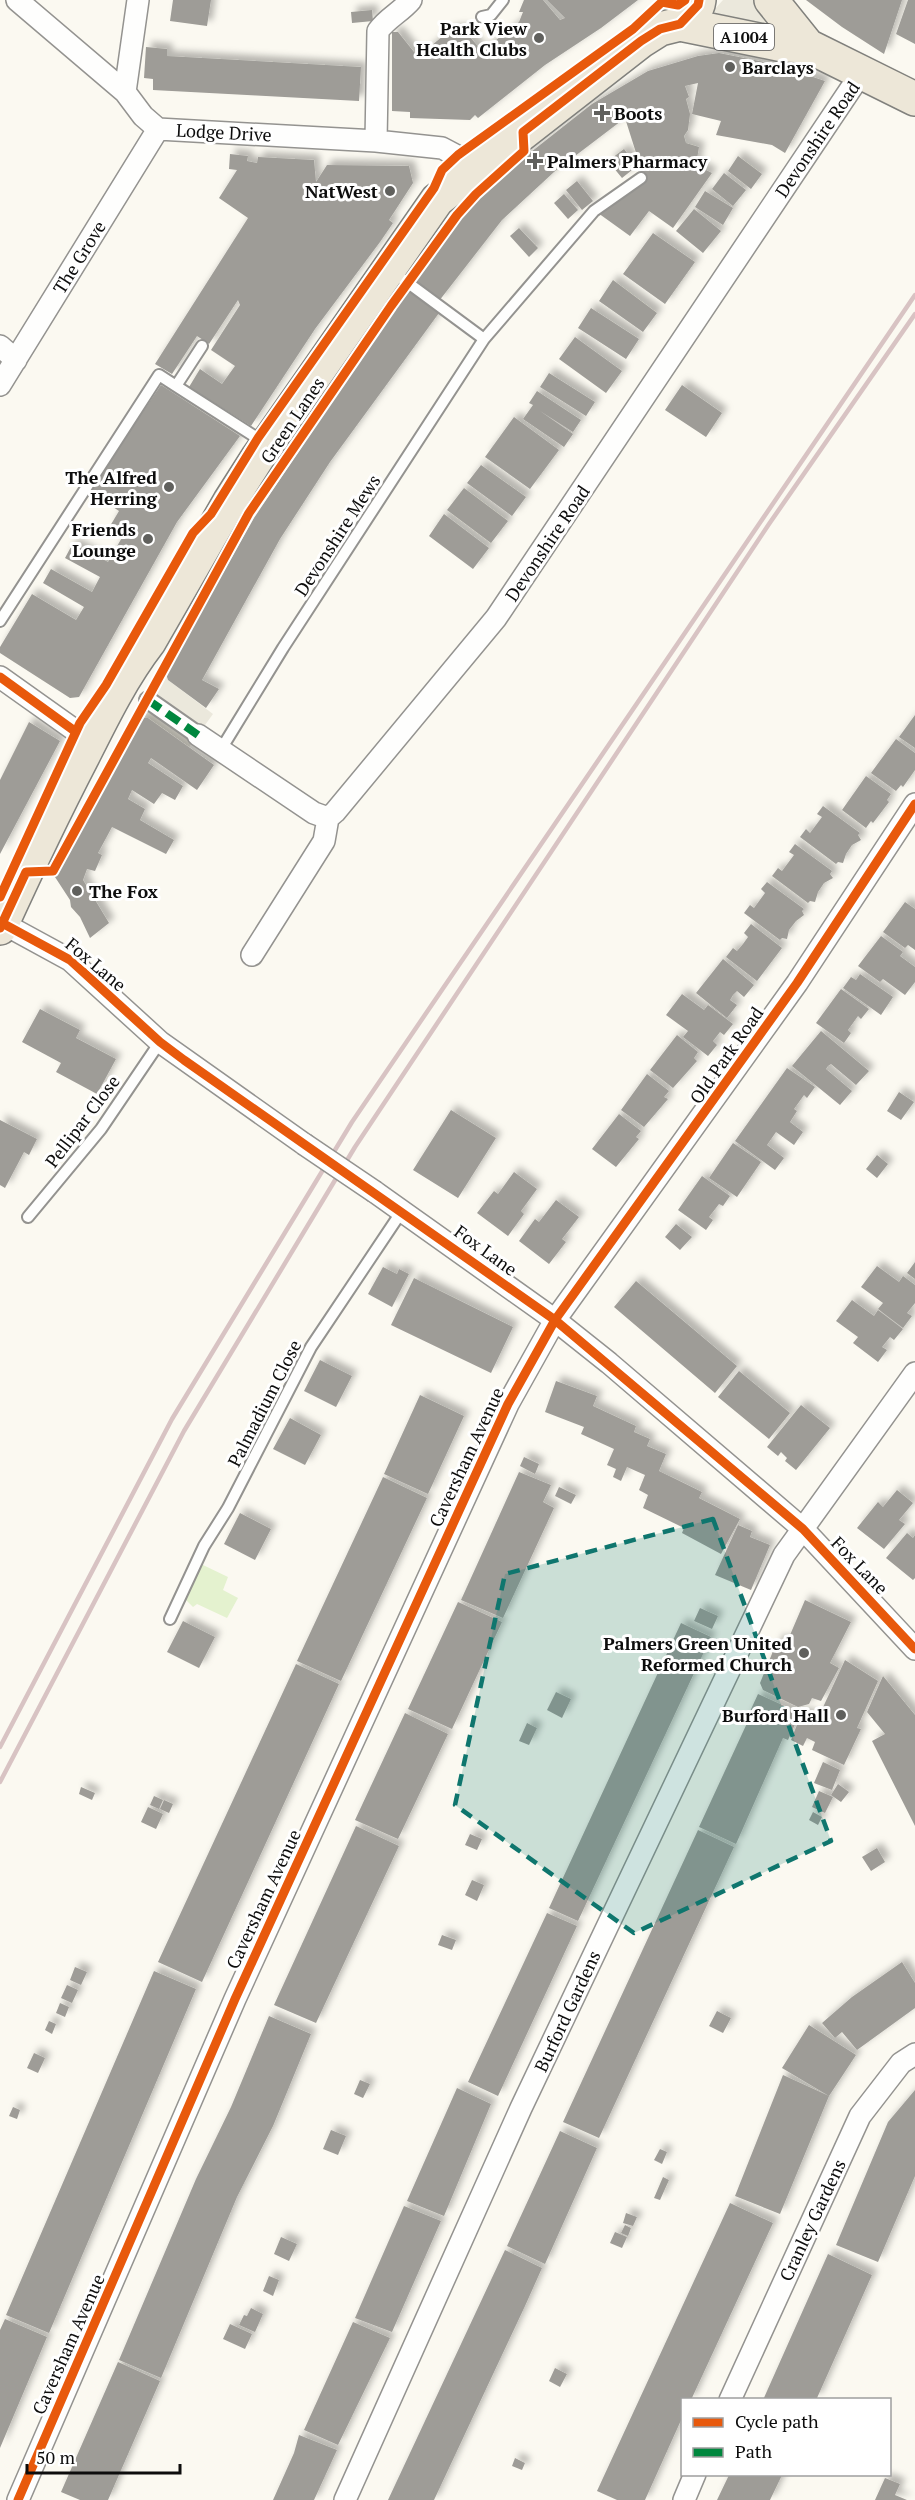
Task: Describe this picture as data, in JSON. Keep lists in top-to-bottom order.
{
  "streets": {
    "main road": ["A1004", "Green Lanes"],
    "street": [
      "Lodge Drive",
      "Devonshire Road",
      "The Grove",
      "Fox Lane",
      "Old Park Road",
      "Caversham Avenue",
      "Burford Gardens",
      "Cranley Gardens"
    ],
    "lane": ["Devonshire Mews", "Pellipar Close", "Palmadium Close"]
  },
  "crossings": [
    ["A1004", "Devonshire Road"],
    ["A1004", "Green Lanes"],
    ["Lodge Drive", "The Grove"],
    ["Lodge Drive", "Green Lanes"],
    ["Green Lanes", "Fox Lane"],
    ["Fox Lane", "Old Park Road"],
    ["Fox Lane", "Pellipar Close"],
    ["Fox Lane", "Palmadium Close"],
    ["Fox Lane", "Caversham Avenue"],
    ["Fox Lane", "Burford Gardens"],
    ["Old Park Road", "Caversham Avenue"]
  ],
  "places": {
    "other": [
      "Park View Health Clubs",
      "Barclays",
      "NatWest",
      "The Alfred Herring",
      "Friends Lounge",
      "The Fox",
      "Palmers Green United Reformed Church",
      "Burford Hall"
    ],
    "health": ["Boots", "Palmers Pharmacy"]
  },
  "legend": ["Cycle path", "Path"],
  "scale_bar": "50 m"
}
